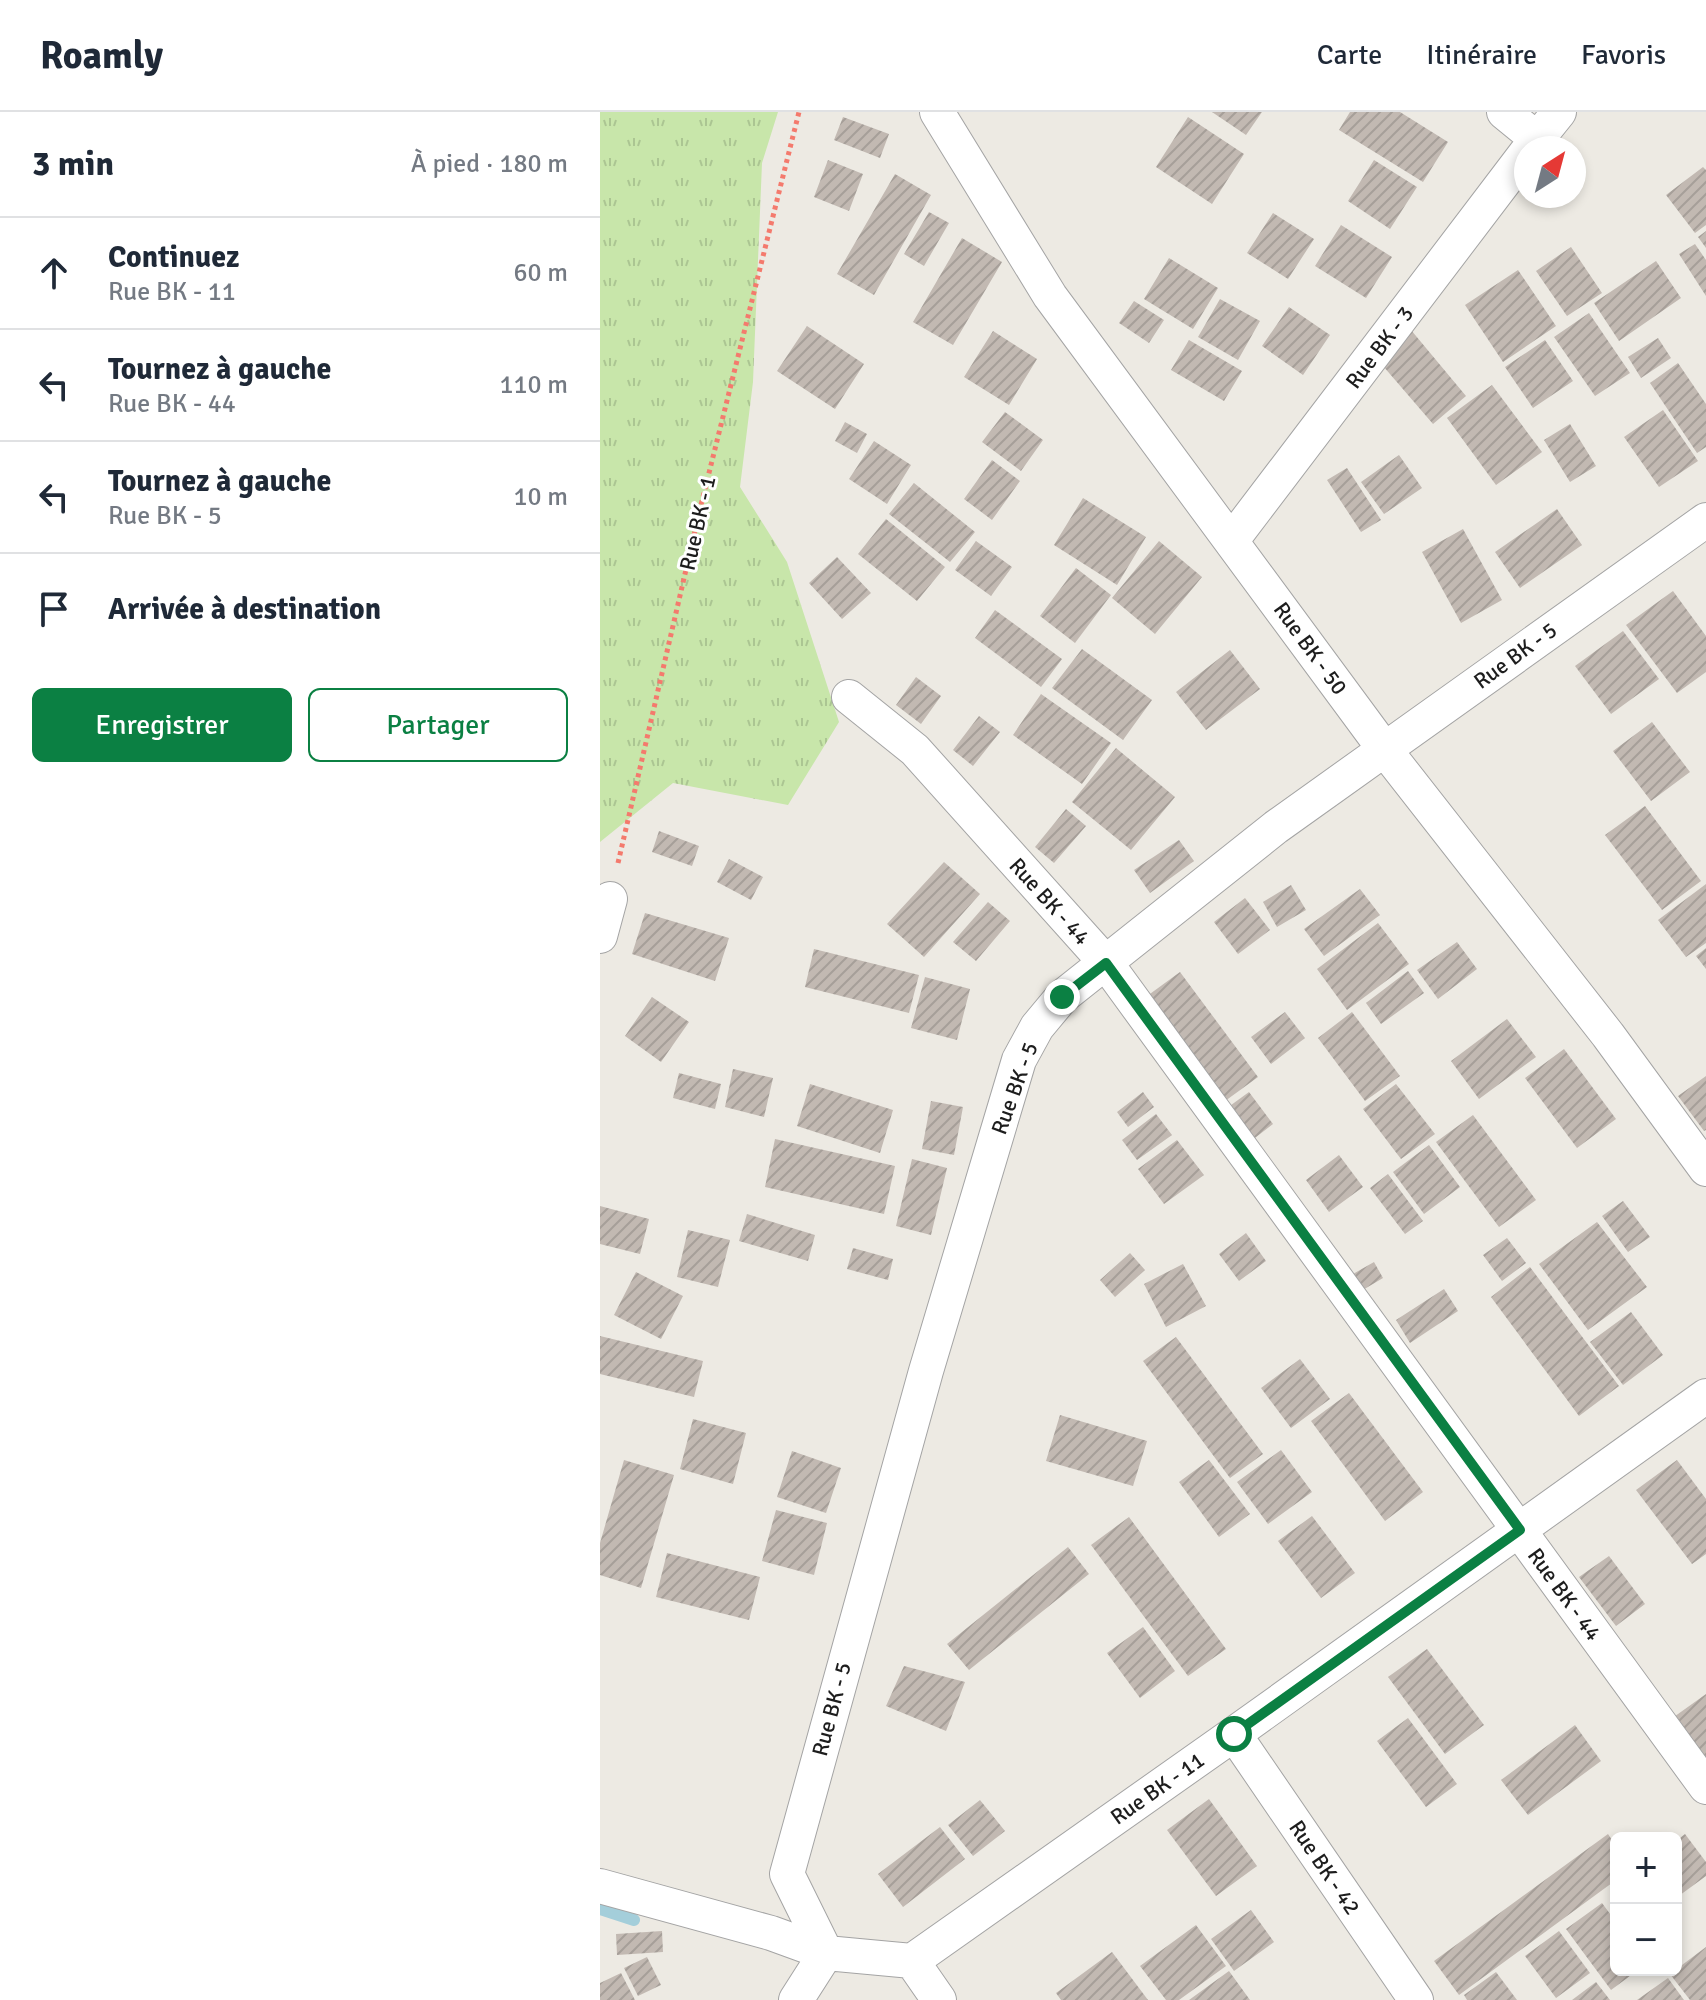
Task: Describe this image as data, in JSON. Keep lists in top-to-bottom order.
{
  "streets": {
    "street": [
      "Rue BK - 3",
      "Rue BK - 50",
      "Rue BK - 5",
      "Rue BK - 44",
      "Rue BK - 11",
      "Rue BK - 42"
    ],
    "path": ["Rue BK - 1"]
  },
  "crossings": [
    ["Rue BK - 3", "Rue BK - 50"],
    ["Rue BK - 50", "Rue BK - 5"],
    ["Rue BK - 5", "Rue BK - 44"],
    ["Rue BK - 44", "Rue BK - 11"],
    ["Rue BK - 11", "Rue BK - 42"]
  ],
  "north": "top right",
  "page": {
    "header": "Roamly",
    "nav": ["Carte", "Itinéraire", "Favoris"],
    "heading": ["3 min", "À pied · 180 m"],
    "list": [
      ["Continuez", "Rue BK - 11", "60 m"],
      ["Tournez à gauche", "Rue BK - 44", "110 m"],
      ["Tournez à gauche", "Rue BK - 5", "10 m"],
      "Arrivée à destination"
    ],
    "buttons": ["Enregistrer", "Partager"],
    "map_buttons": ["+", "−"]
  }
}
